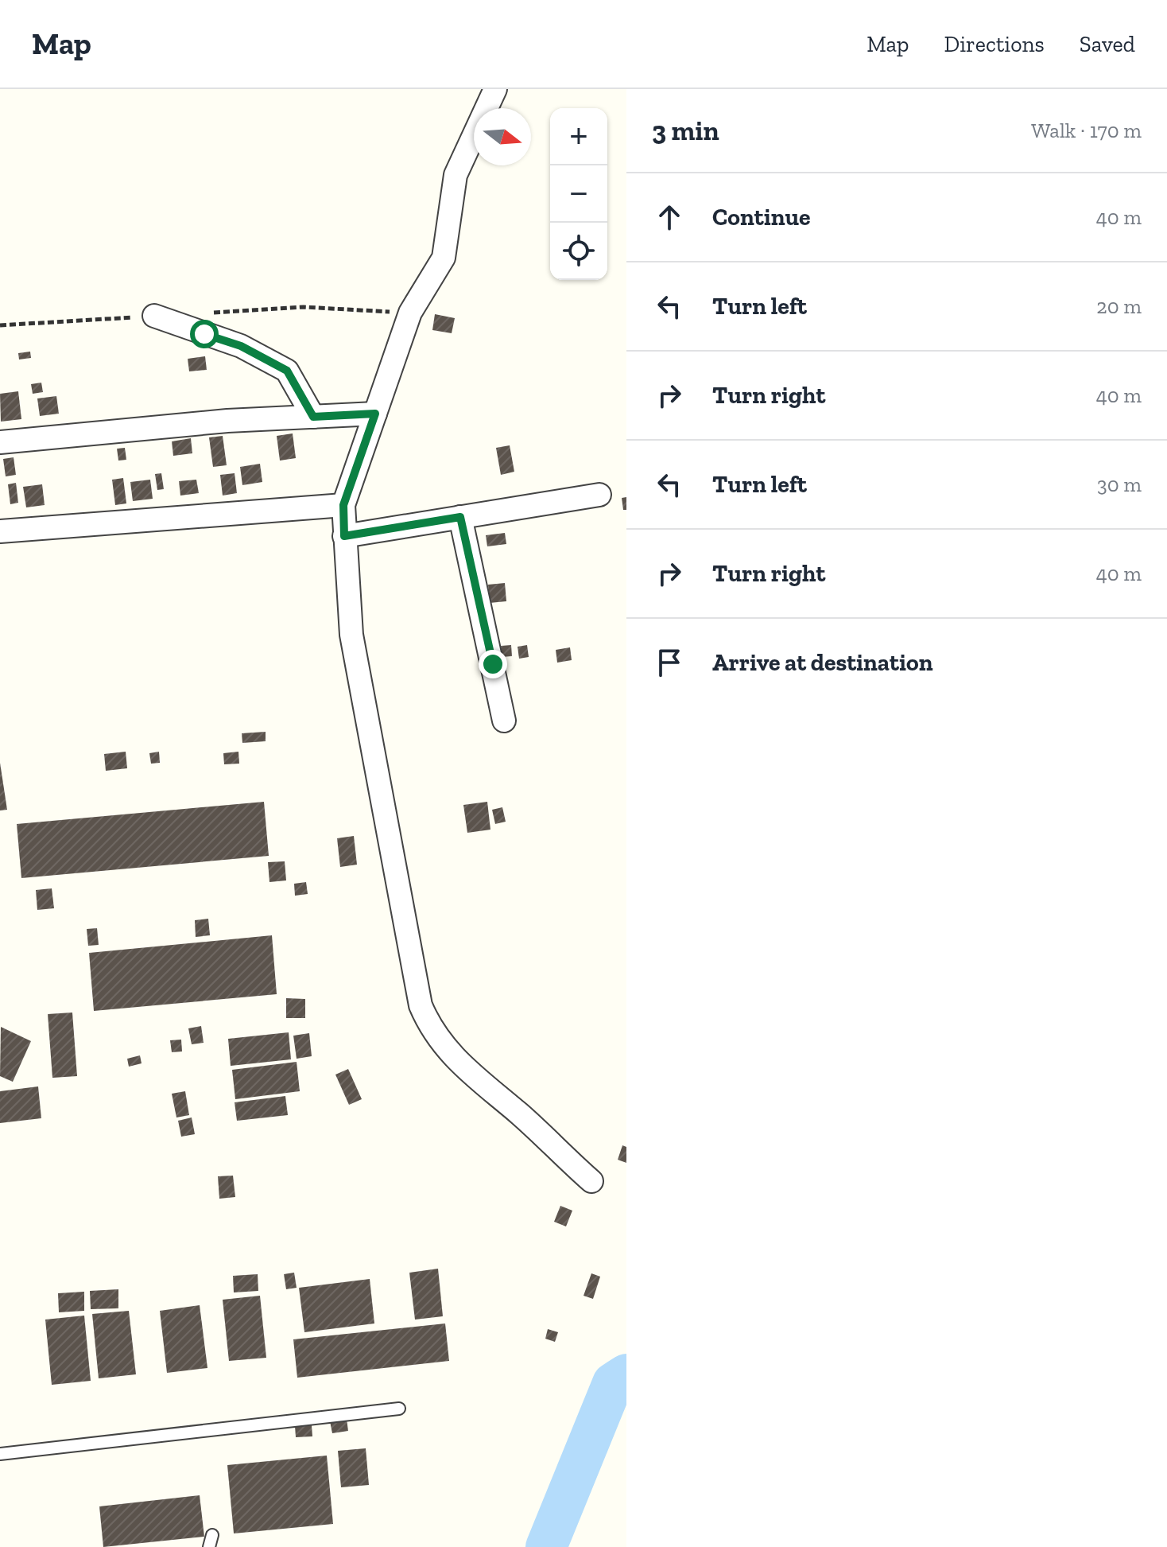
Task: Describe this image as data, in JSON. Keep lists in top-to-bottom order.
{
  "north": "right",
  "page": {
    "header": "Map",
    "nav": ["Map", "Directions", "Saved"],
    "heading": ["3 min", "Walk · 170 m"],
    "map_buttons": ["+", "−"],
    "list": [
      ["Continue", "40 m"],
      ["Turn left", "20 m"],
      ["Turn right", "40 m"],
      ["Turn left", "30 m"],
      ["Turn right", "40 m"],
      "Arrive at destination"
    ]
  }
}
